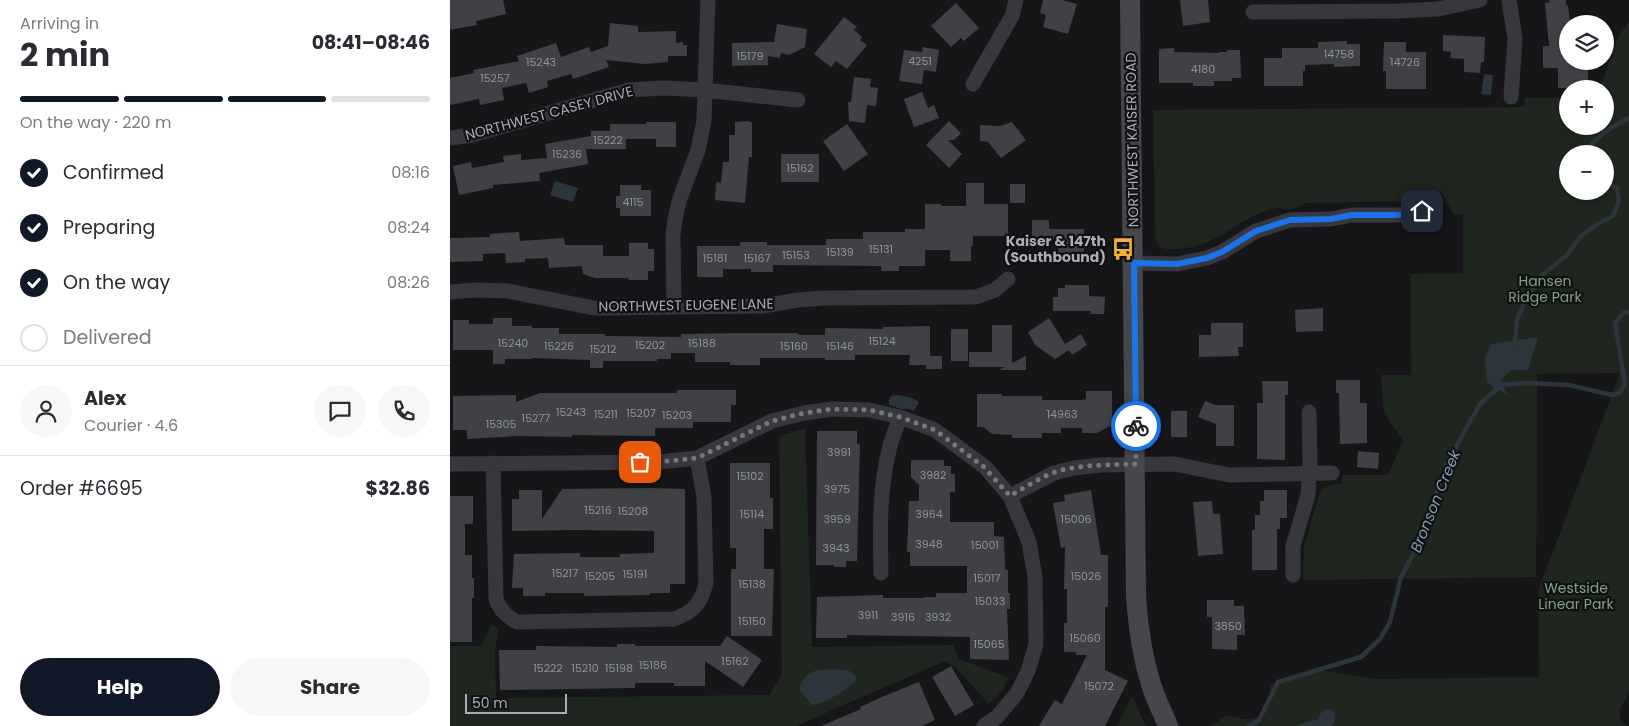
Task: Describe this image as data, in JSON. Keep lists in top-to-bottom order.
{
  "streets": {
    "main road": ["NORTHWEST KAISER ROAD"],
    "street": ["NORTHWEST CASEY DRIVE", "NORTHWEST EUGENE LANE"]
  },
  "water": ["Bronson Creek"],
  "parks": ["Hansen Ridge Park", "Westside Linear Park"],
  "places": {
    "bus stop": ["Kaiser & 147th (Southbound)"]
  },
  "house_numbers": [
    "14758",
    "15179",
    "4251",
    "15243",
    "14726",
    "4180",
    "15257",
    "15222",
    "15236",
    "15162",
    "4115",
    "15131",
    "15139",
    "15153",
    "15181",
    "15167",
    "15124",
    "15240",
    "15188",
    "15202",
    "15226",
    "15160",
    "15146",
    "15212",
    "15243",
    "15207",
    "15211",
    "14963",
    "15203",
    "15277",
    "15305",
    "3991",
    "3982",
    "15102",
    "3975",
    "15216",
    "15208",
    "15114",
    "3964",
    "3959",
    "15006",
    "3948",
    "15001",
    "3943",
    "15217",
    "15191",
    "15205",
    "15026",
    "15017",
    "15138",
    "15033",
    "3911",
    "3916",
    "3932",
    "15150",
    "3850",
    "15060",
    "15065",
    "15162",
    "15186",
    "15222",
    "15210",
    "15198",
    "15072"
  ],
  "scale_bar": "50 m",
  "page": {
    "heading": ["2 min", "Arriving in", "08:41–08:46"],
    "panel": [
      "Alex",
      "Courier · 4.6",
      "Order #6695",
      "$32.86"
    ],
    "map_buttons": ["+", "−"],
    "bar": "On the way · 220 m",
    "list": [
      ["Confirmed", "08:16"],
      ["Preparing", "08:24"],
      ["On the way", "08:26"],
      "Delivered"
    ],
    "buttons": ["Help", "Share"],
    "scale": "50 m"
  }
}
